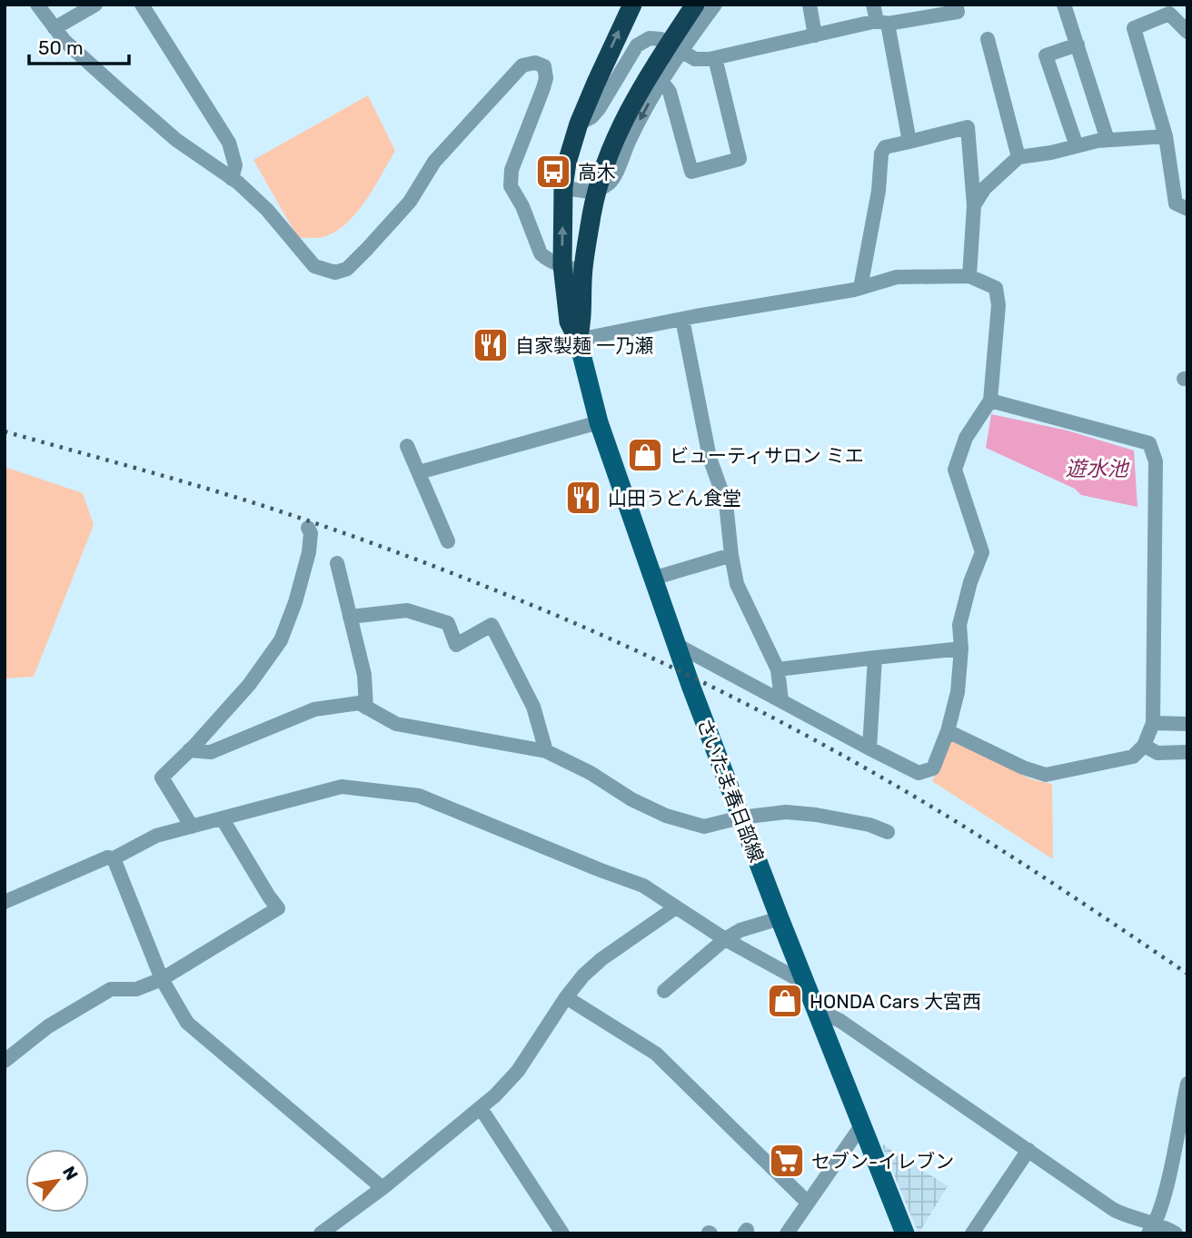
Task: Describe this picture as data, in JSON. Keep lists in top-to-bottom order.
{
  "streets": {
    "main road": ["さいたま春日部線"]
  },
  "water": ["遊水池"],
  "places": {
    "bus stop": ["高木"],
    "restaurant": ["自家製麺 一乃瀬", "山田うどん食堂"],
    "shop": ["ビューティサロン ミエ", "HONDA Cars 大宮西"],
    "supermarket": ["セブン-イレブン"]
  },
  "scale_bar": "50 m",
  "north": "top right"
}
